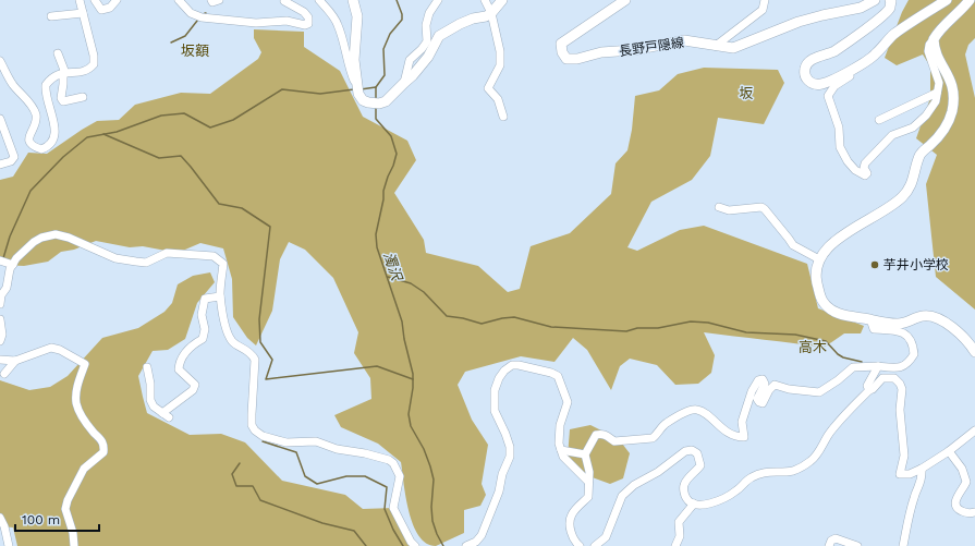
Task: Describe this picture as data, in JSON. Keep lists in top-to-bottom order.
{
  "streets": {
    "main road": ["長野戸隠線"]
  },
  "districts": ["坂額", "坂", "高木"],
  "water": ["濁沢"],
  "places": ["芋井小学校"],
  "scale_bar": "100 m"
}
